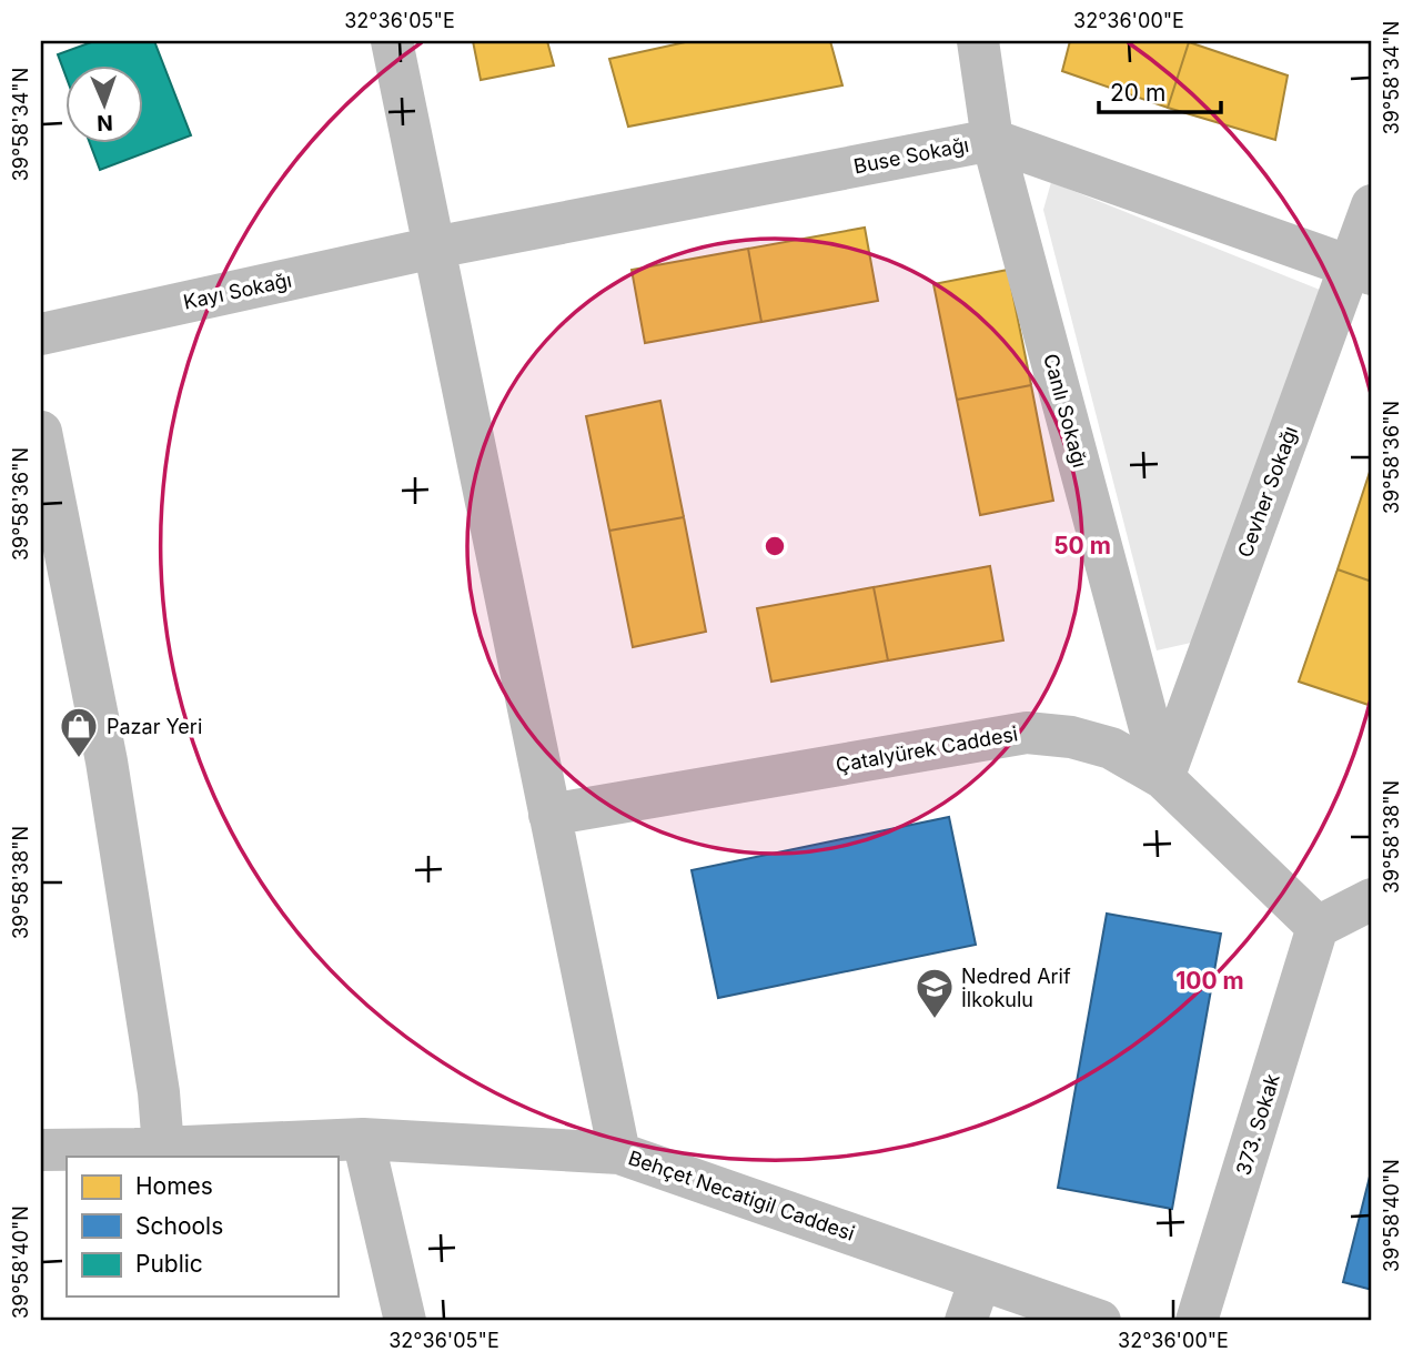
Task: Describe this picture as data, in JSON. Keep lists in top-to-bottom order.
{
  "streets": {
    "street": [
      "Buse Sokağı",
      "Kayı Sokağı",
      "Canlı Sokağı",
      "Cevher Sokağı",
      "Çatalyürek Caddesi",
      "373. Sokak",
      "Behçet Necatigil Caddesi"
    ]
  },
  "crossings": [
    ["Buse Sokağı", "Kayı Sokağı"],
    ["Buse Sokağı", "Canlı Sokağı"],
    ["Buse Sokağı", "Cevher Sokağı"],
    ["Canlı Sokağı", "Cevher Sokağı"],
    ["Canlı Sokağı", "Çatalyürek Caddesi"],
    ["Cevher Sokağı", "Çatalyürek Caddesi"],
    ["Çatalyürek Caddesi", "373. Sokak"]
  ],
  "places": {
    "shop": ["Pazar Yeri"],
    "school or university": ["Nedred Arif İlkokulu"]
  },
  "legend": ["Homes", "Schools", "Public"],
  "scale_bar": "20 m",
  "north": "bottom",
  "coordinates": [
    "32°36'05\"E",
    "32°36'00\"E",
    "39°58'34\"N",
    "39°58'36\"N",
    "39°58'38\"N",
    "39°58'40\"N"
  ],
  "rings": ["50 m", "100 m"]
}
